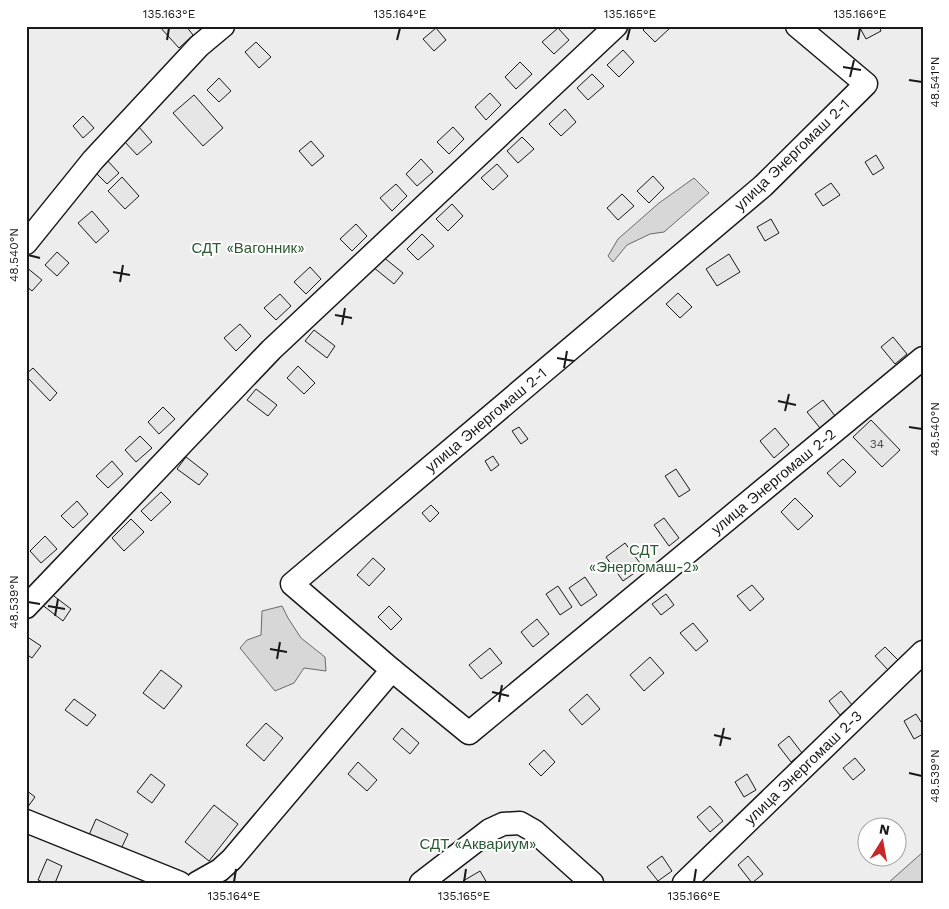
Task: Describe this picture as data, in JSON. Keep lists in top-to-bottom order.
{
  "streets": {
    "street": ["улица Энергомаш 2-1", "улица Энергомаш 2-2", "улица Энергомаш 2-3"]
  },
  "crossings": [
    ["улица Энергомаш 2-1", "улица Энергомаш 2-2"]
  ],
  "parks": ["СДТ «Вагонник»", "СДТ «Энергомаш-2»", "СДТ «Аквариум»"],
  "house_numbers": ["34"],
  "north": "top",
  "coordinates": [
    "135.163°E",
    "135.164°E",
    "135.165°E",
    "135.166°E",
    "48.541°N",
    "48.540°N",
    "48.539°N"
  ]
}
